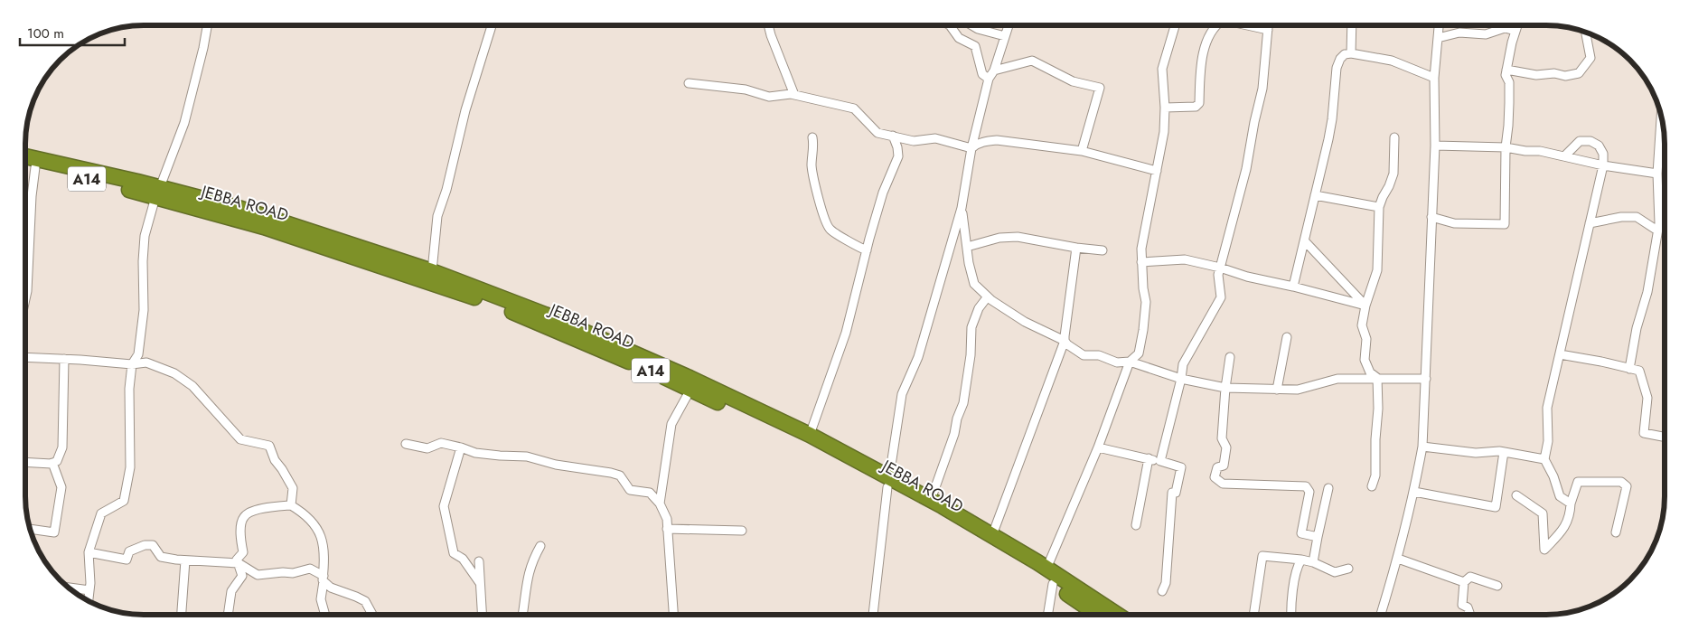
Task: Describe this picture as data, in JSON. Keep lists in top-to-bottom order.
{
  "streets": {
    "highway": ["A14", "JEBBA ROAD"]
  },
  "scale_bar": "100 m"
}
